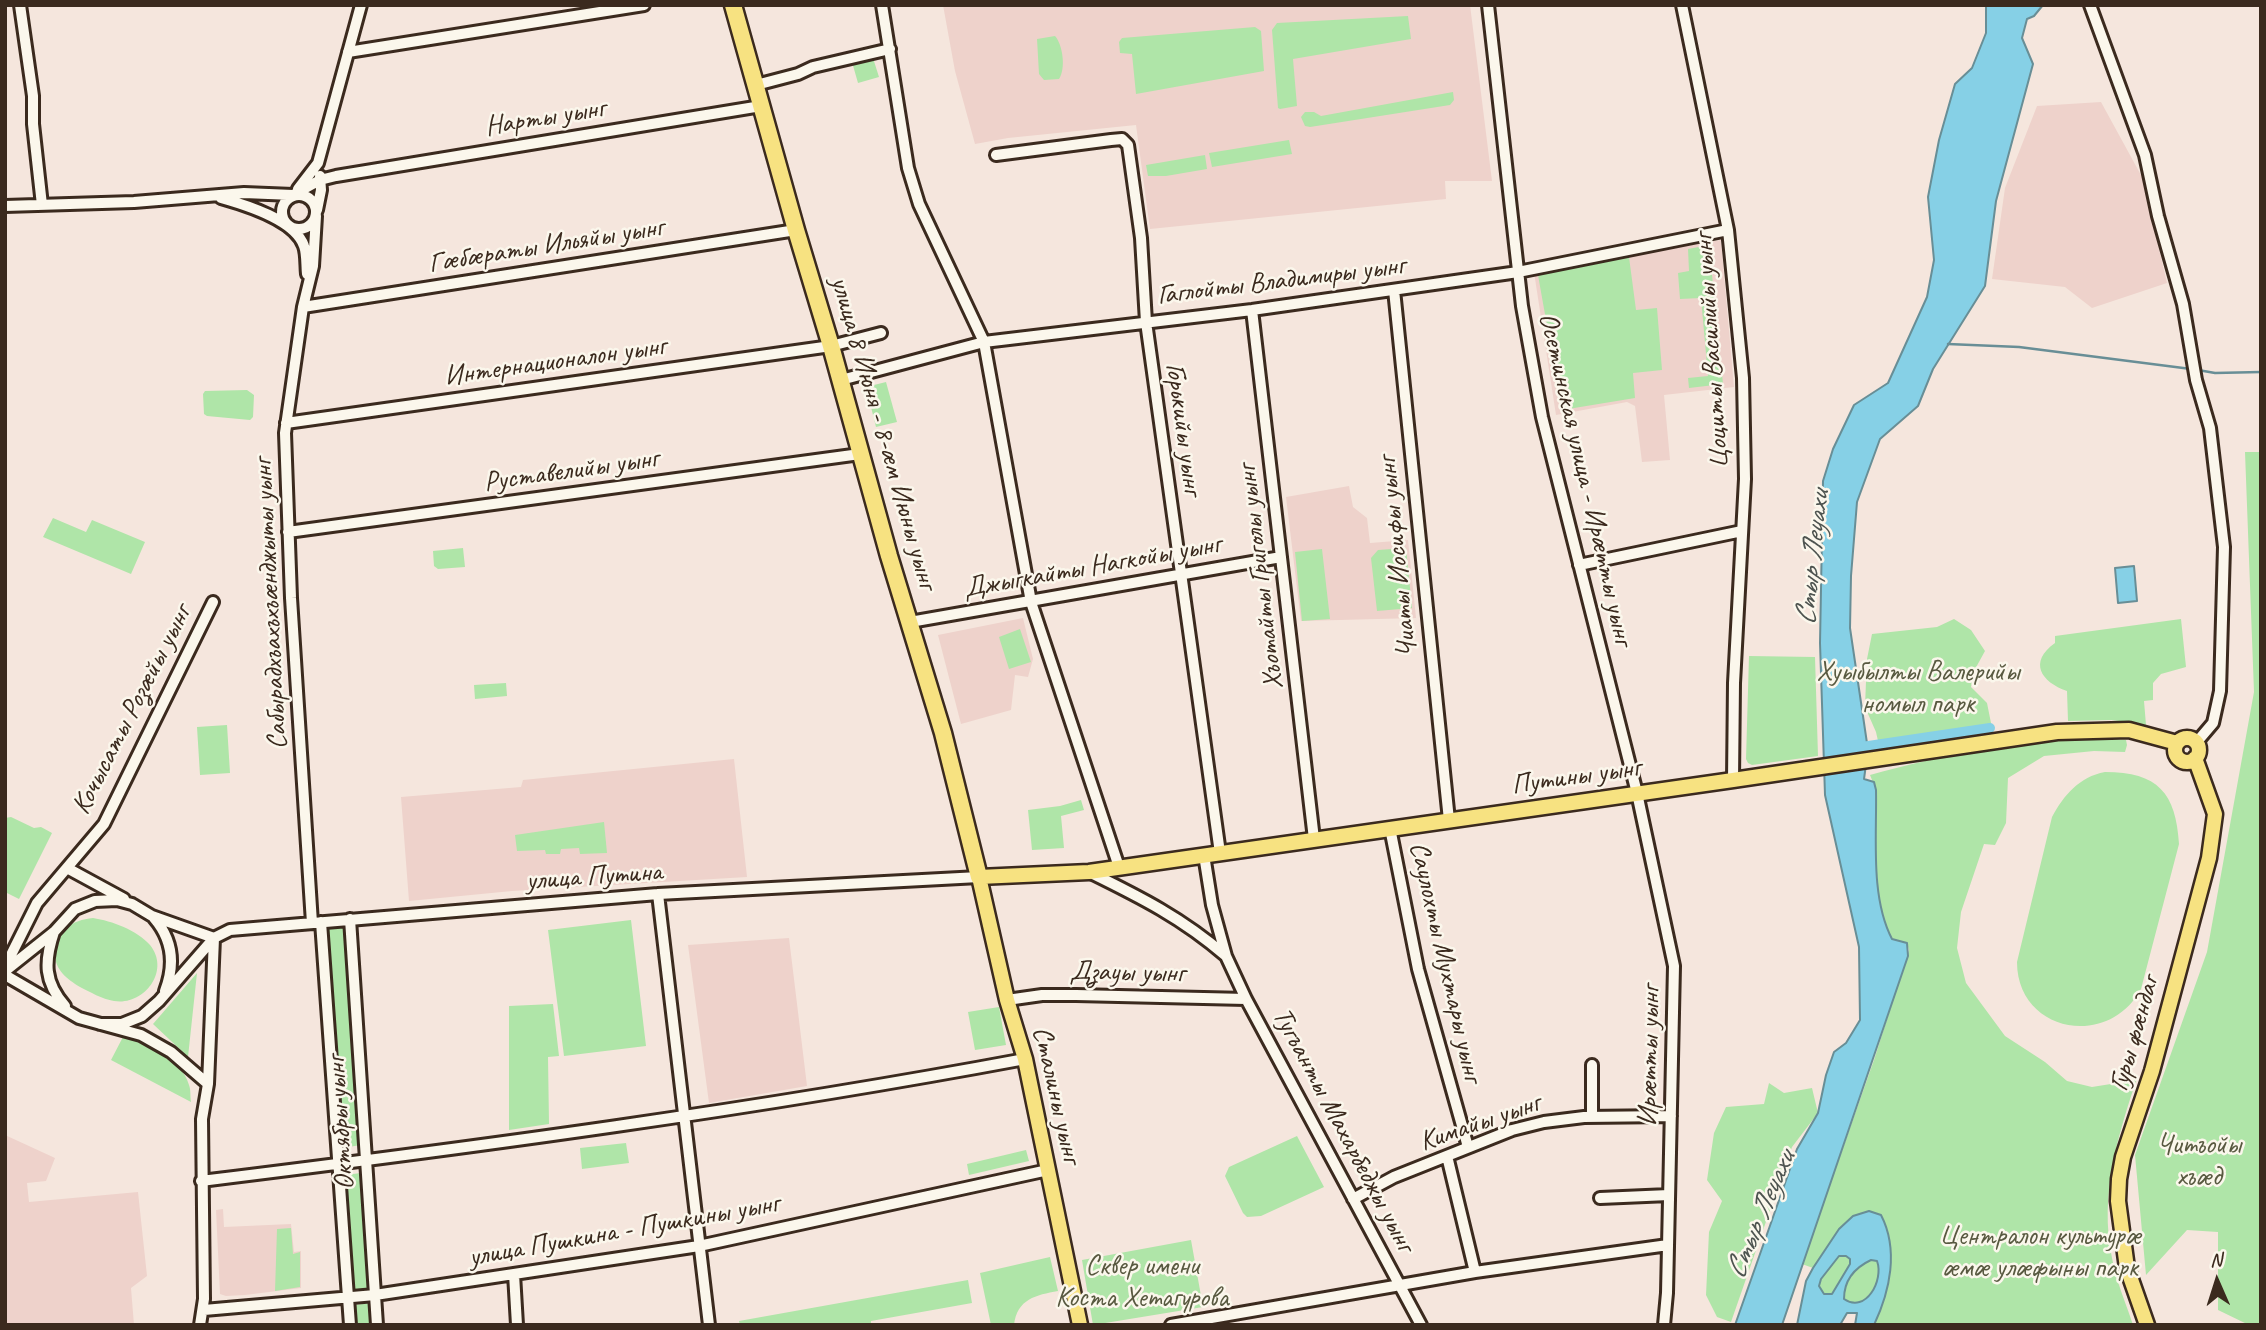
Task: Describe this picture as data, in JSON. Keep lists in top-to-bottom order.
{
  "streets": {
    "highway": ["улица 8 Июня - 8-ӕм Июны уынг"],
    "main road": ["Путины уынг", "Гуры фӕндаг", "Сталины уынг"],
    "street": [
      "Нарты уынг",
      "Гæбæраты Ильяйы уынг",
      "Гаглойты Владимиры уынг",
      "Цоциты Василийы уынг",
      "Интернационалон уынг",
      "Горькийы уынг",
      "Руставелийы уынг",
      "Осетинская улица - Ирæтты уынг",
      "Чиаты Иосифы уынг",
      "Джыгкайты Нагкойы уынг",
      "Хъотайты Григолы уынг",
      "Сабырадхъахъхъæнджыты уынг",
      "Кочысаты Розæйы уынг",
      "улица Путина",
      "Саулохты Мухтары уынг",
      "Дзауы уынг",
      "Ирæтты уынг",
      "Октябры уынг",
      "Кимайы уынг",
      "Тугъанты Махарбеджы уынг",
      "улица Пушкина - Пушкины уынг"
    ]
  },
  "crossings": [
    ["Нарты уынг", "улица 8 Июня - 8-ӕм Июны уынг"],
    ["Нарты уынг", "Сабырадхъахъхъæнджыты уынг"],
    ["Гæбæраты Ильяйы уынг", "улица 8 Июня - 8-ӕм Июны уынг"],
    ["Гæбæраты Ильяйы уынг", "Сабырадхъахъхъæнджыты уынг"],
    ["Гаглойты Владимиры уынг", "Цоциты Василийы уынг"],
    ["Гаглойты Владимиры уынг", "Горькийы уынг"],
    ["Гаглойты Владимиры уынг", "улица 8 Июня - 8-ӕм Июны уынг"],
    ["Гаглойты Владимиры уынг", "Осетинская улица - Ирæтты уынг"],
    ["Гаглойты Владимиры уынг", "Чиаты Иосифы уынг"],
    ["Гаглойты Владимиры уынг", "Хъотайты Григолы уынг"],
    ["Цоциты Василийы уынг", "Путины уынг"],
    ["Интернационалон уынг", "улица 8 Июня - 8-ӕм Июны уынг"],
    ["Интернационалон уынг", "Сабырадхъахъхъæнджыты уынг"],
    ["Горькийы уынг", "Джыгкайты Нагкойы уынг"],
    ["Горькийы уынг", "Путины уынг"],
    ["улица 8 Июня - 8-ӕм Июны уынг", "Руставелийы уынг"],
    ["улица 8 Июня - 8-ӕм Июны уынг", "Джыгкайты Нагкойы уынг"],
    ["улица 8 Июня - 8-ӕм Июны уынг", "Путины уынг"],
    ["улица 8 Июня - 8-ӕм Июны уынг", "улица Путина"],
    ["улица 8 Июня - 8-ӕм Июны уынг", "Сталины уынг"],
    ["Руставелийы уынг", "Сабырадхъахъхъæнджыты уынг"],
    ["Осетинская улица - Ирæтты уынг", "Путины уынг"],
    ["Осетинская улица - Ирæтты уынг", "Ирæтты уынг"],
    ["Чиаты Иосифы уынг", "Путины уынг"],
    ["Джыгкайты Нагкойы уынг", "Хъотайты Григолы уынг"],
    ["Хъотайты Григолы уынг", "Путины уынг"],
    ["Сабырадхъахъхъæнджыты уынг", "улица Путина"],
    ["Сабырадхъахъхъæнджыты уынг", "Октябры уынг"],
    ["Путины уынг", "улица Путина"],
    ["Путины уынг", "Саулохты Мухтары уынг"],
    ["Путины уынг", "Гуры фӕндаг"],
    ["Путины уынг", "Ирæтты уынг"],
    ["Путины уынг", "Сталины уынг"],
    ["Путины уынг", "Тугъанты Махарбеджы уынг"],
    ["улица Путина", "Сталины уынг"],
    ["улица Путина", "Октябры уынг"],
    ["Саулохты Мухтары уынг", "Кимайы уынг"],
    ["Дзауы уынг", "Сталины уынг"],
    ["Дзауы уынг", "Тугъанты Махарбеджы уынг"],
    ["Ирæтты уынг", "Кимайы уынг"],
    ["Сталины уынг", "улица Пушкина - Пушкины уынг"],
    ["Октябры уынг", "улица Пушкина - Пушкины уынг"],
    ["Кимайы уынг", "Тугъанты Махарбеджы уынг"]
  ],
  "water": ["Стыр Леуахи"],
  "parks": [
    "Хуыбылты Валерийы номыл парк",
    "Читъойы хъæд",
    "Централон культурæ æмæ улæфыны парк",
    "Сквер имени Коста Хетагурова"
  ],
  "north": "top"
}
